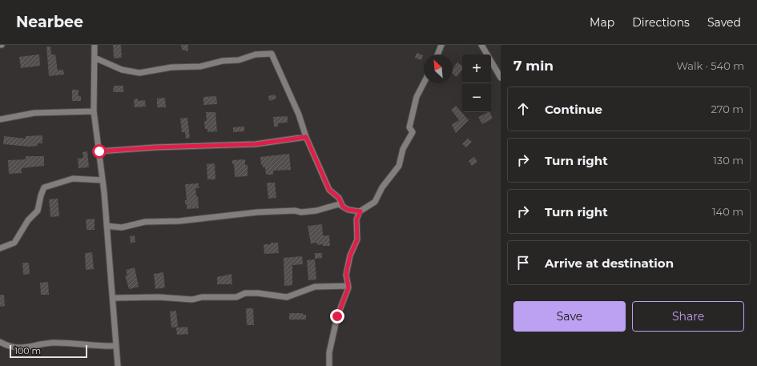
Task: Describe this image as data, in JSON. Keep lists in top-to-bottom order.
{
  "scale_bar": "100 m",
  "north": "top left",
  "page": {
    "header": "Nearbee",
    "nav": ["Map", "Directions", "Saved"],
    "heading": ["7 min", "Walk · 540 m"],
    "map_buttons": ["+", "−"],
    "list": [
      ["Continue", "270 m"],
      ["Turn right", "130 m"],
      ["Turn right", "140 m"],
      "Arrive at destination"
    ],
    "buttons": ["Save", "Share"],
    "scale": "100 m"
  }
}
